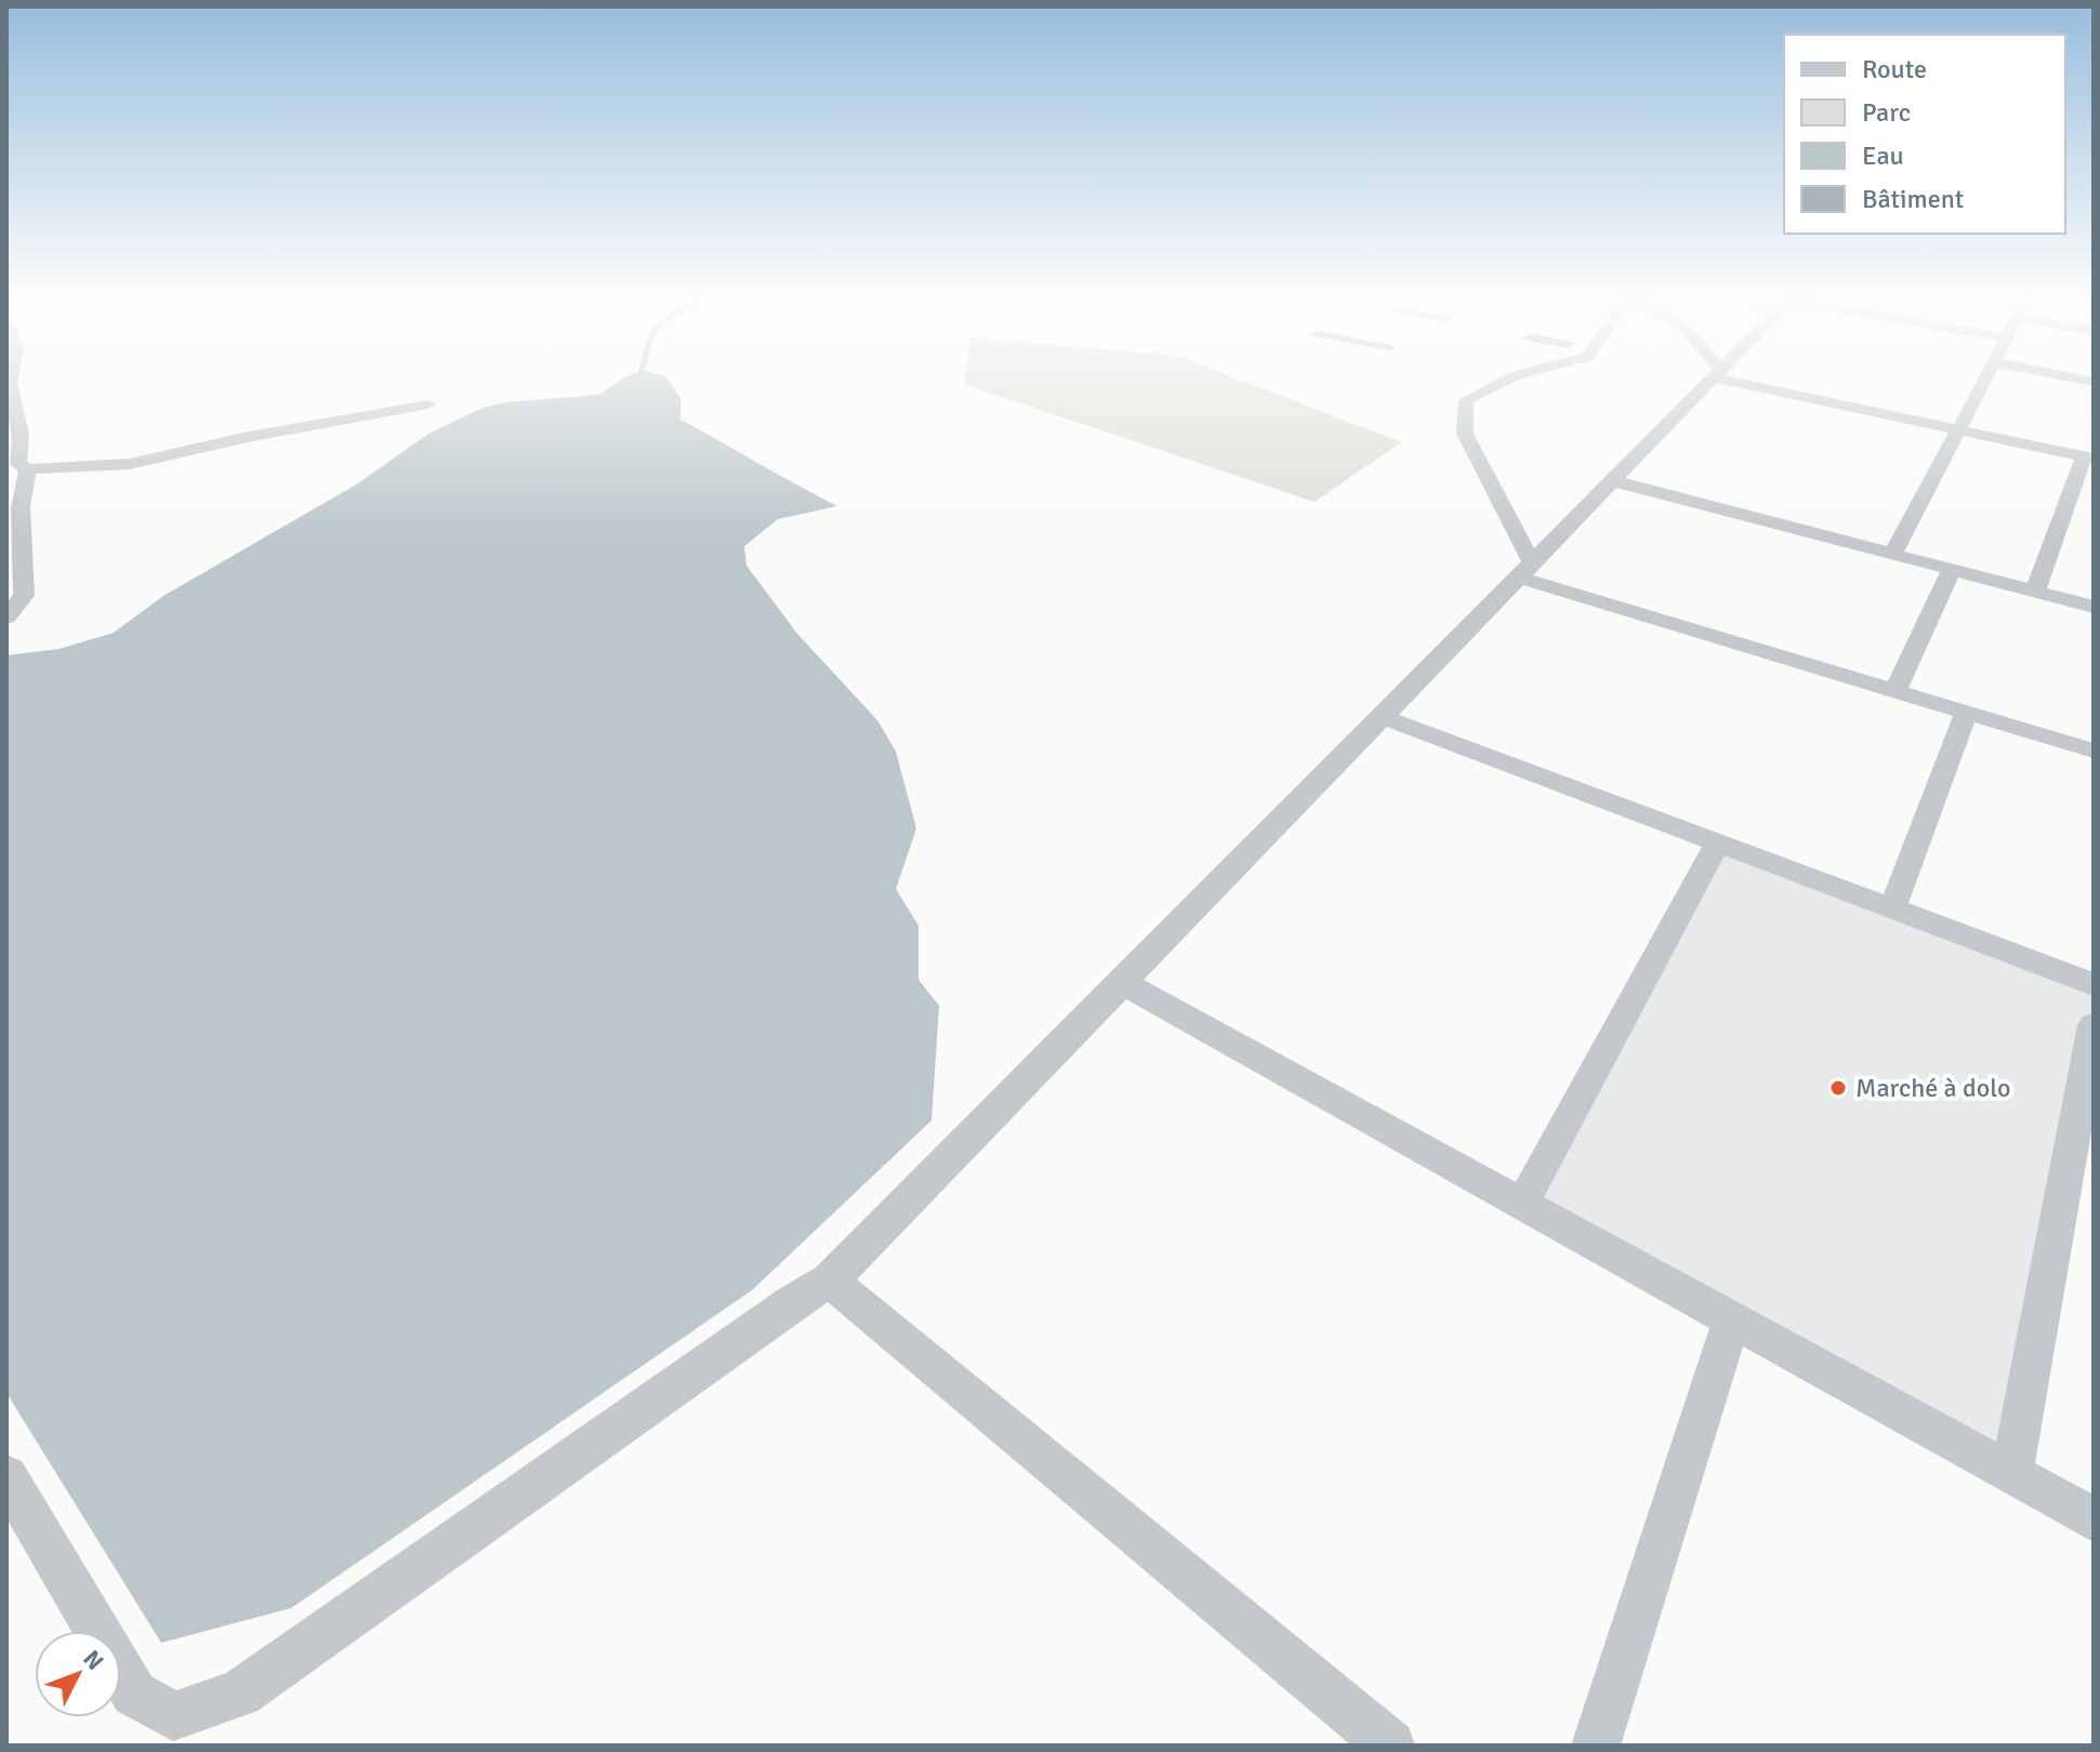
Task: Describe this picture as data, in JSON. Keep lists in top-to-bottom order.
{
  "places": ["Marché à dolo"],
  "legend": [
    "Route",
    "Parc",
    "Eau",
    "Bâtiment"
  ],
  "north": "top right"
}
